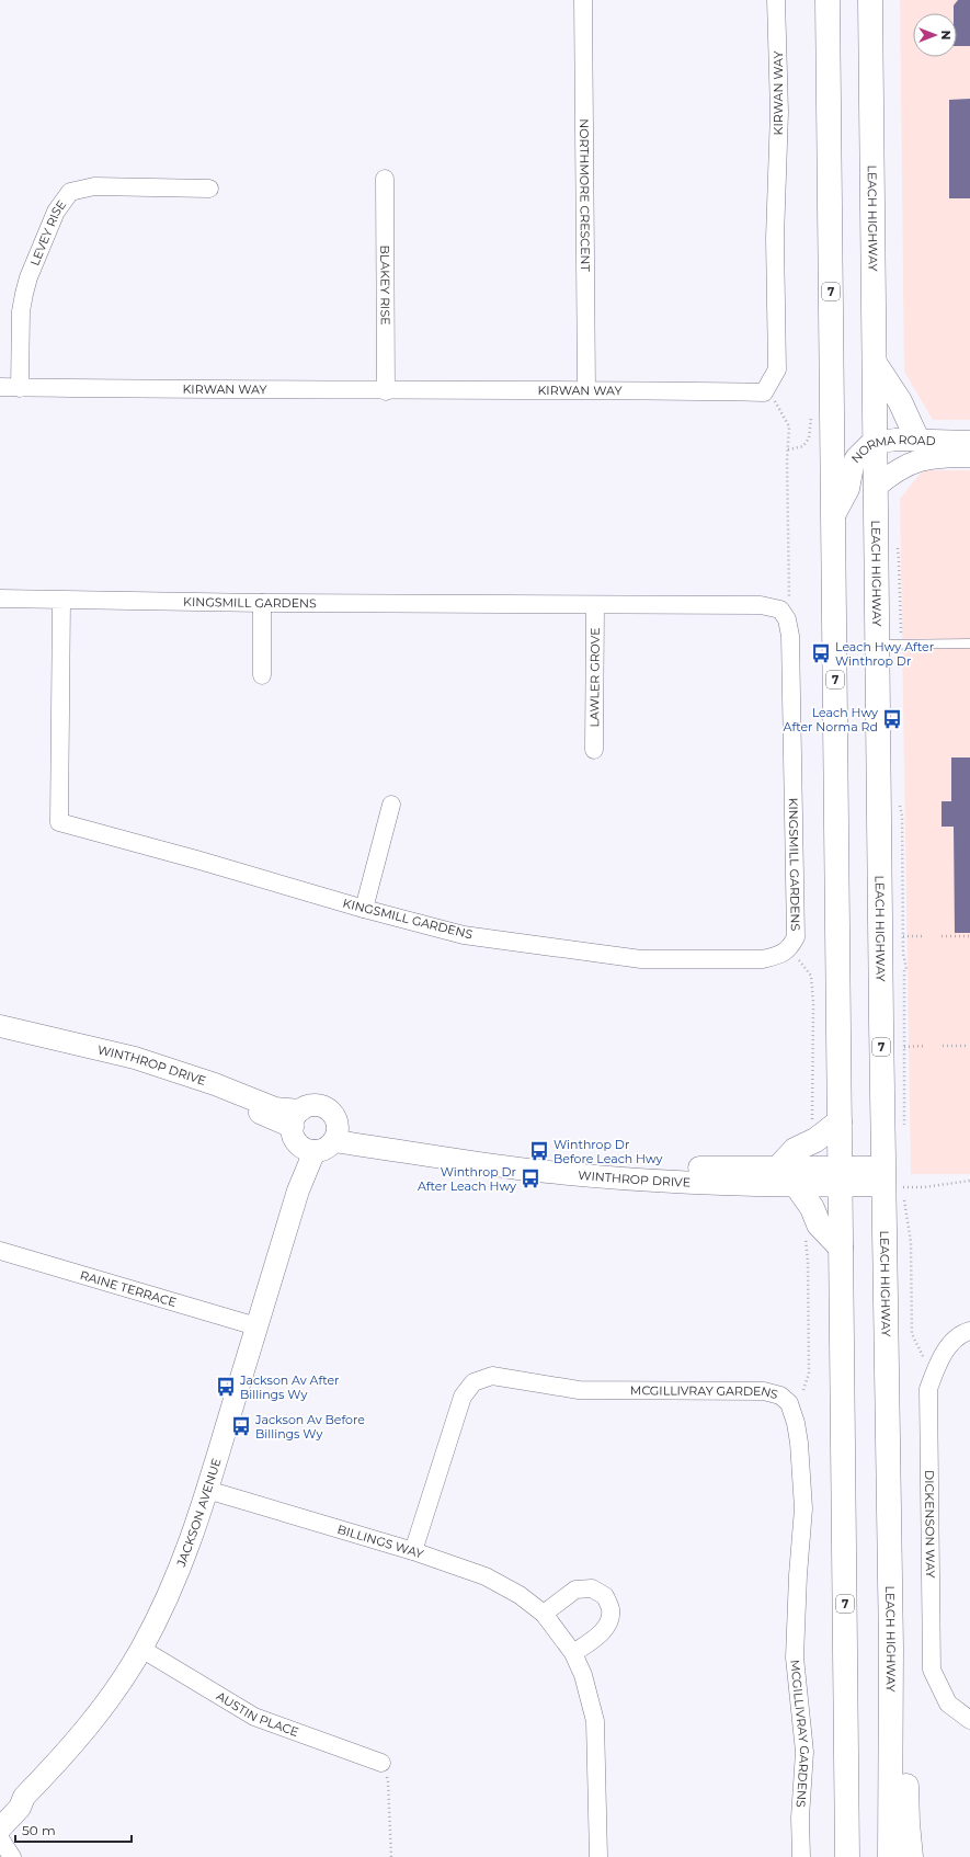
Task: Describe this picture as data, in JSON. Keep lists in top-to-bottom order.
{
  "streets": {
    "highway": ["LEACH HIGHWAY", "7"],
    "street": [
      "KIRWAN WAY",
      "NORTHMORE CRESCENT",
      "LEVEY RISE",
      "BLAKEY RISE",
      "NORMA ROAD",
      "KINGSMILL GARDENS",
      "LAWLER GROVE",
      "WINTHROP DRIVE",
      "RAINE TERRACE",
      "MCGILLIVRAY GARDENS",
      "JACKSON AVENUE",
      "DICKENSON WAY",
      "BILLINGS WAY",
      "AUSTIN PLACE"
    ]
  },
  "crossings": [
    ["KIRWAN WAY", "NORTHMORE CRESCENT"],
    ["KIRWAN WAY", "LEVEY RISE"],
    ["KIRWAN WAY", "BLAKEY RISE"],
    ["LEACH HIGHWAY", "NORMA ROAD"],
    ["LEACH HIGHWAY", "WINTHROP DRIVE"],
    ["7", "NORMA ROAD"],
    ["7", "WINTHROP DRIVE"],
    ["KINGSMILL GARDENS", "LAWLER GROVE"],
    ["WINTHROP DRIVE", "JACKSON AVENUE"],
    ["RAINE TERRACE", "JACKSON AVENUE"],
    ["MCGILLIVRAY GARDENS", "BILLINGS WAY"],
    ["JACKSON AVENUE", "BILLINGS WAY"],
    ["JACKSON AVENUE", "AUSTIN PLACE"]
  ],
  "places": {
    "bus stop": [
      "Leach Hwy After Winthrop Dr",
      "Leach Hwy After Norma Rd",
      "Winthrop Dr Before Leach Hwy",
      "Winthrop Dr After Leach Hwy",
      "Jackson Av After Billings Wy",
      "Jackson Av Before Billings Wy"
    ]
  },
  "scale_bar": "50 m",
  "north": "right"
}
